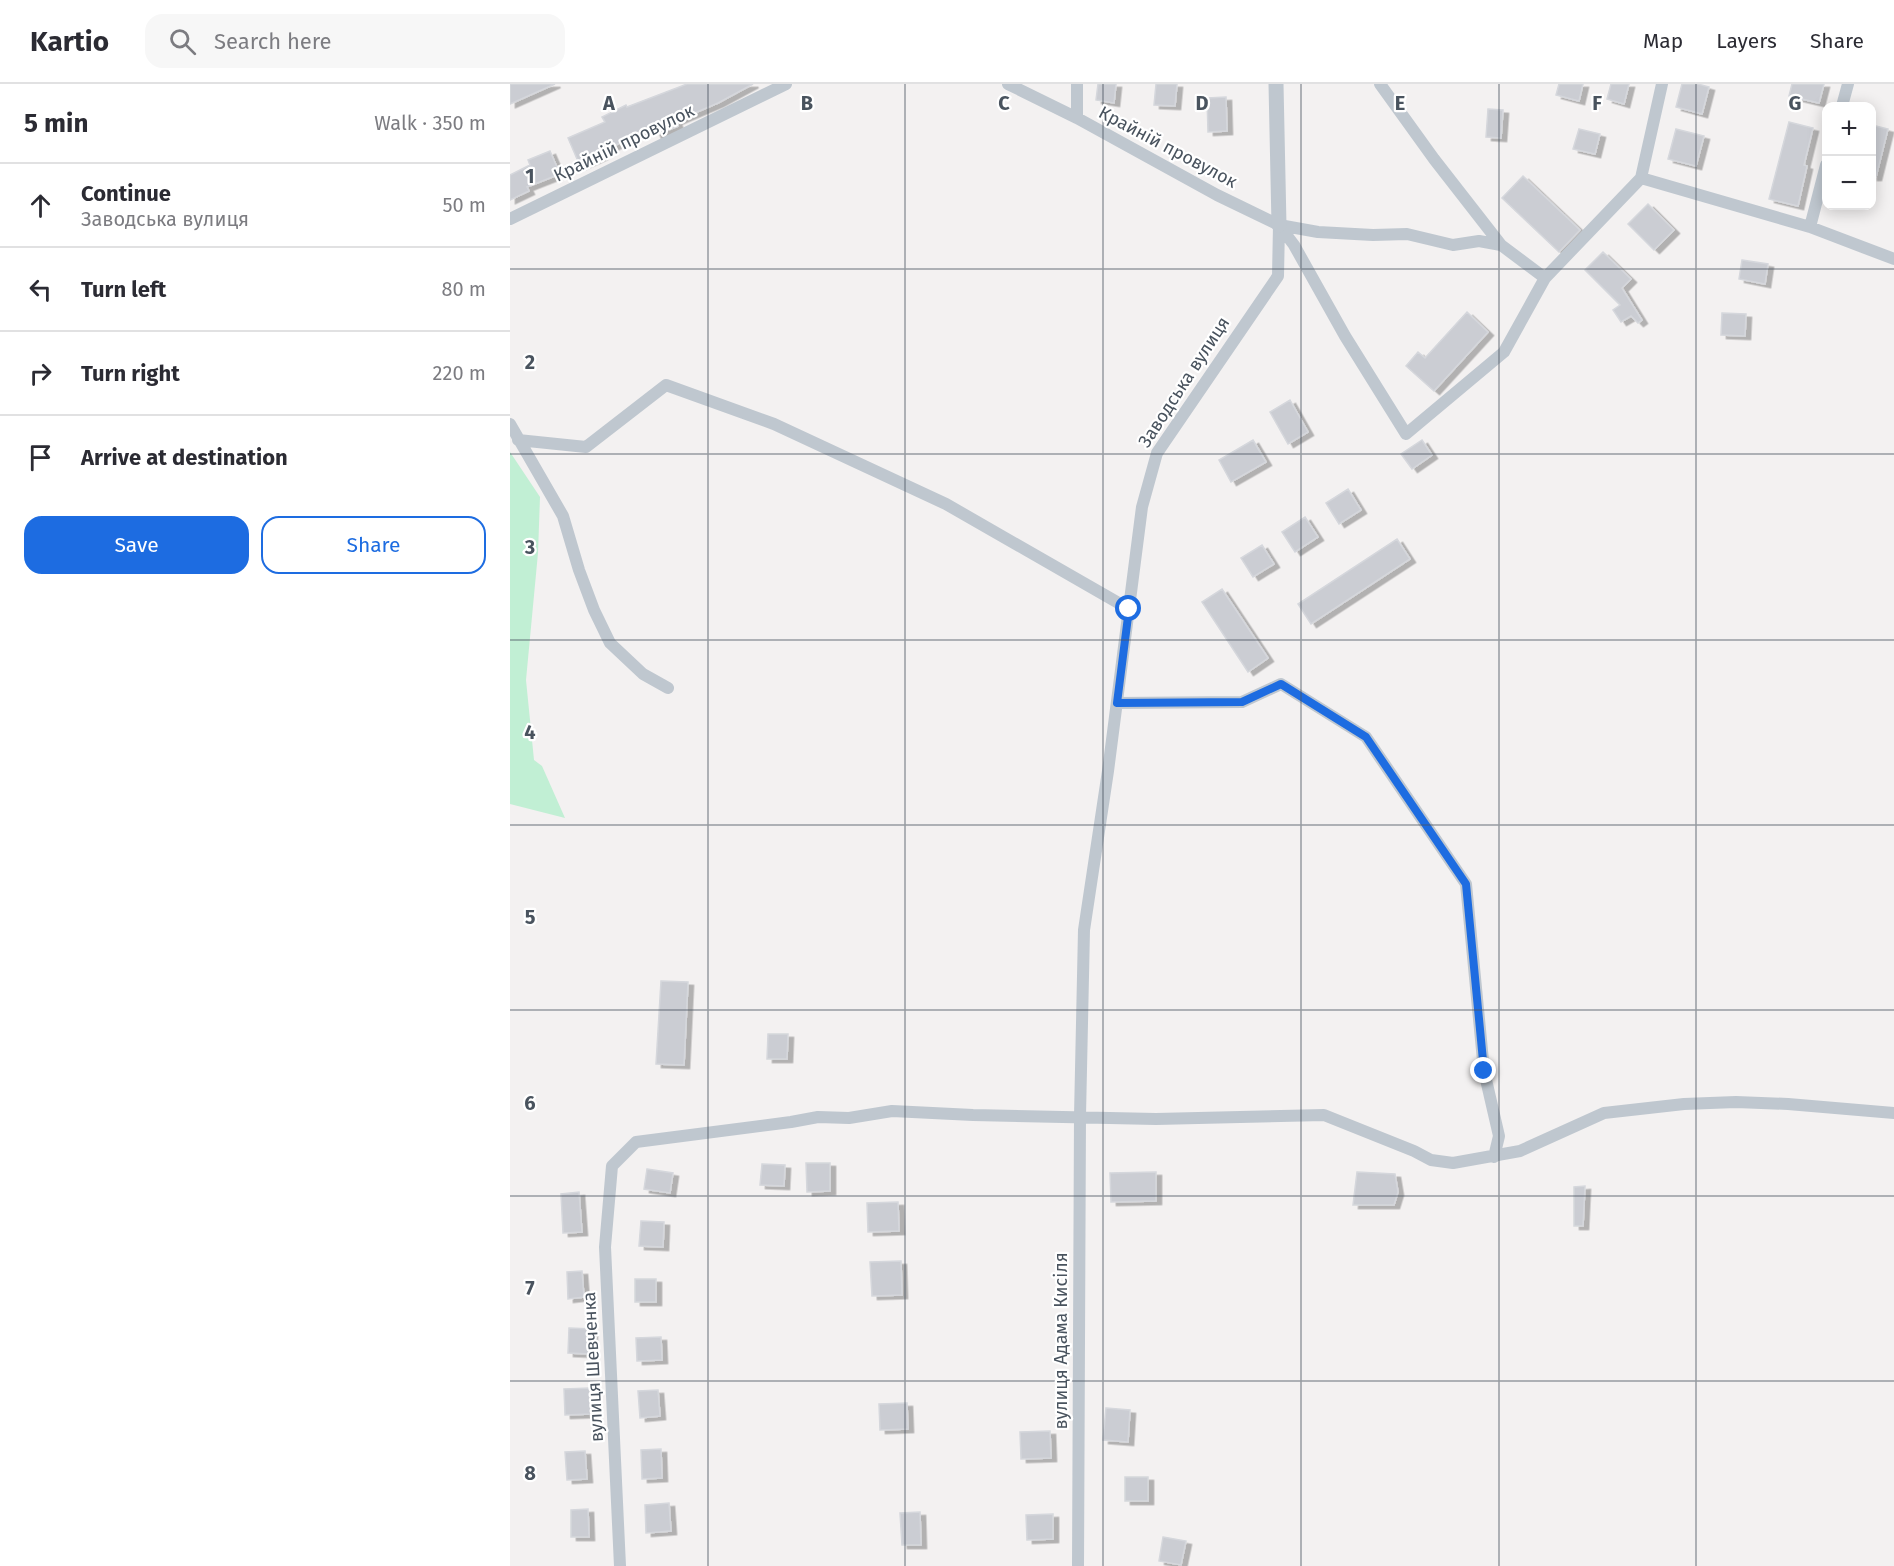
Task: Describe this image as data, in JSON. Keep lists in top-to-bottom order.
{
  "streets": {
    "street": [
      "Крайній провулок",
      "Заводська вулиця",
      "вулиця Адама Кисіля",
      "вулиця Шевченка"
    ]
  },
  "crossings": [
    ["Крайній провулок", "Заводська вулиця"],
    ["Заводська вулиця", "вулиця Адама Кисіля"],
    ["вулиця Адама Кисіля", "вулиця Шевченка"]
  ],
  "page": {
    "header": "Kartio",
    "search": "Search here",
    "nav": ["Map", "Layers", "Share"],
    "heading": ["5 min", "Walk · 350 m"],
    "map_buttons": ["+", "−"],
    "list": [
      ["Continue", "Заводська вулиця", "50 m"],
      ["Turn left", "80 m"],
      ["Turn right", "220 m"],
      "Arrive at destination"
    ],
    "buttons": ["Save", "Share"]
  },
  "grid": {
    "columns": [
      "A",
      "B",
      "C",
      "D",
      "E",
      "F",
      "G"
    ],
    "rows": [
      "1",
      "2",
      "3",
      "4",
      "5",
      "6",
      "7",
      "8"
    ]
  }
}
